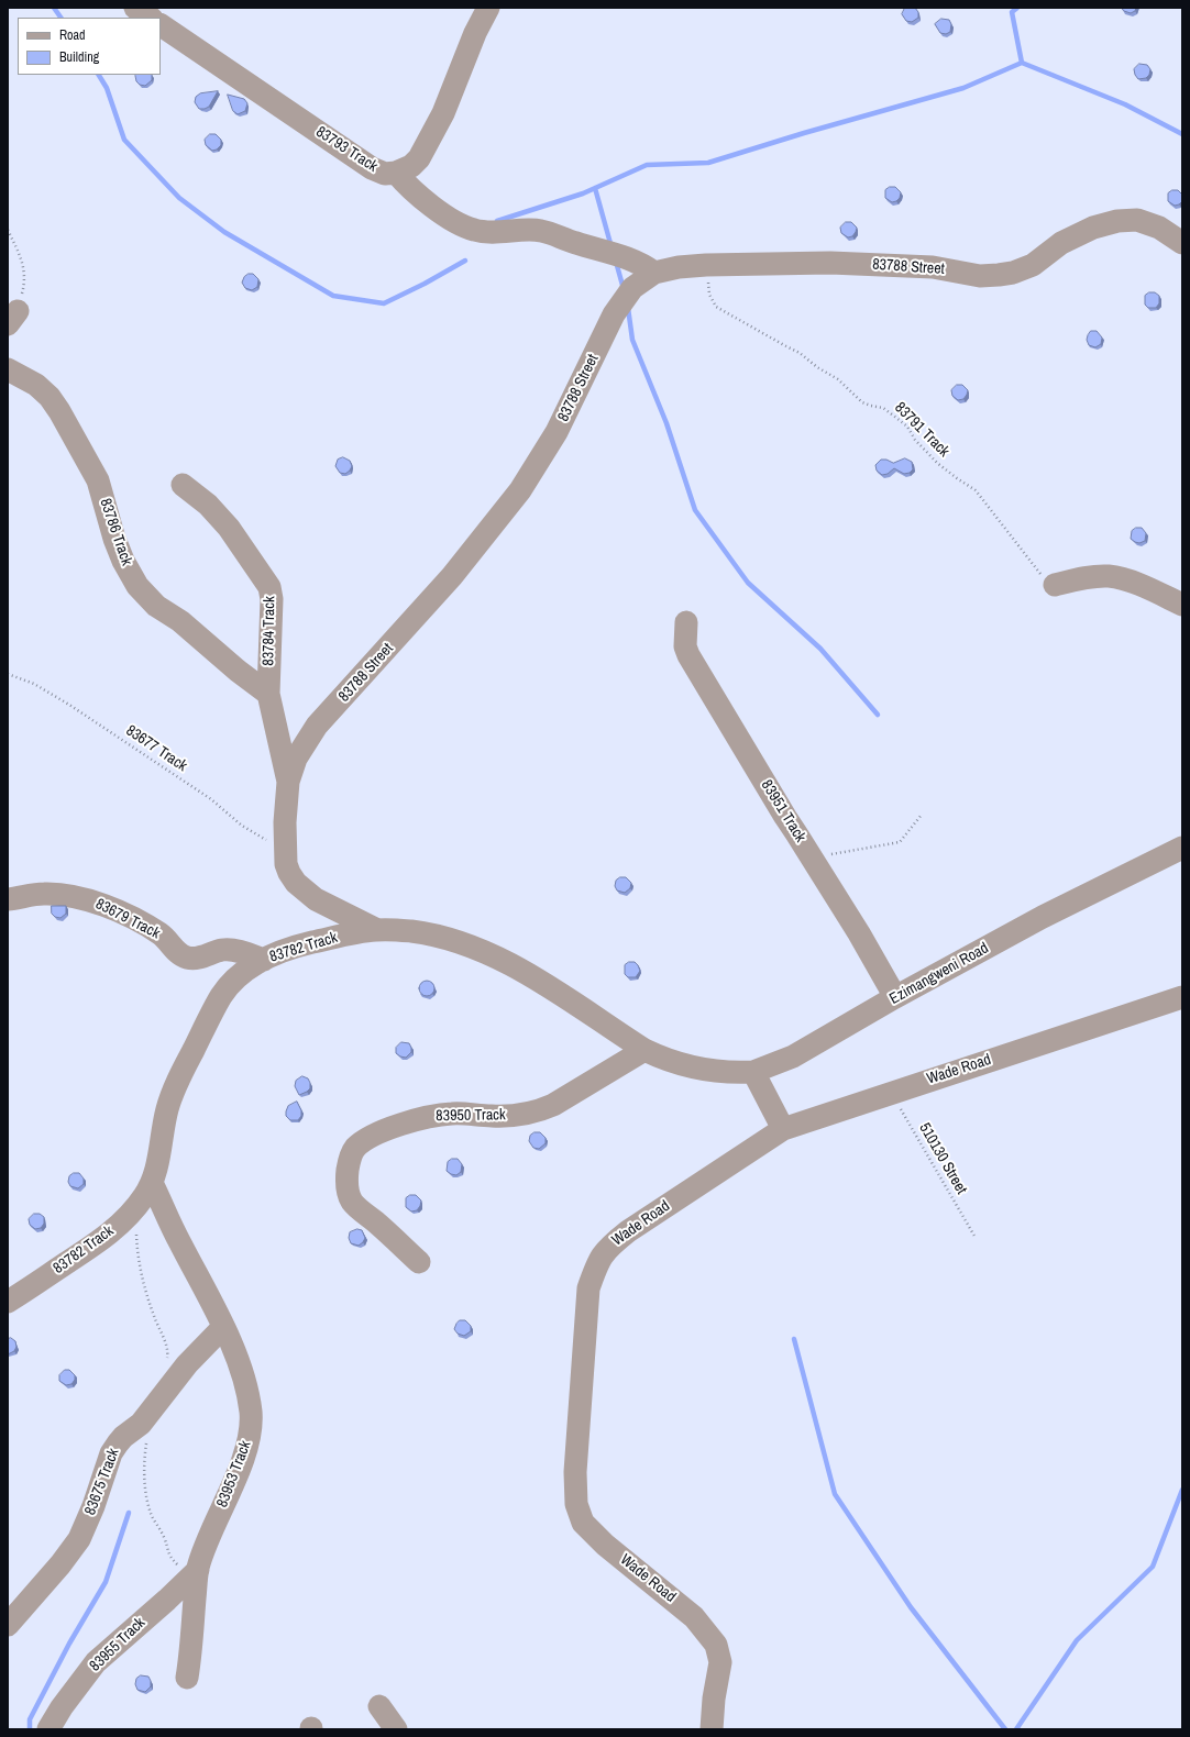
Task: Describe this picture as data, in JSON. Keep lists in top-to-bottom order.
{
  "streets": {
    "street": [
      "83793 Track",
      "83788 Street",
      "83786 Track",
      "83784 Track",
      "83951 Track",
      "83679 Track",
      "83782 Track",
      "Ezimangweni Road",
      "Wade Road",
      "83950 Track",
      "83953 Track",
      "83675 Track",
      "83955 Track"
    ],
    "path": ["83791 Track", "83677 Track", "510130 Street"]
  },
  "crossings": [
    ["83788 Street", "83791 Track"],
    ["83788 Street", "83784 Track"],
    ["83788 Street", "83677 Track"],
    ["83788 Street", "83782 Track"],
    ["83786 Track", "83784 Track"],
    ["83951 Track", "Ezimangweni Road"],
    ["83679 Track", "83782 Track"],
    ["83782 Track", "Ezimangweni Road"],
    ["83782 Track", "83950 Track"],
    ["83782 Track", "83953 Track"],
    ["Wade Road", "510130 Street"],
    ["83953 Track", "83675 Track"],
    ["83953 Track", "83955 Track"]
  ],
  "legend": ["Road", "Building"]
}
